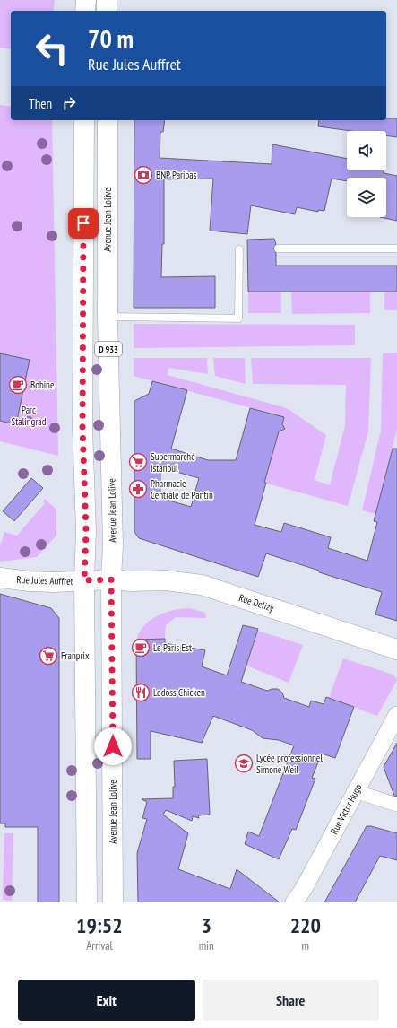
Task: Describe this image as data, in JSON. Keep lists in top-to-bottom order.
{
  "streets": {
    "main road": [
      "Avenue Jean Lolive",
      "D 933",
      "Rue Jules Auffret",
      "Rue Delizy"
    ],
    "street": ["Rue Victor Hugo"]
  },
  "crossings": [
    ["Avenue Jean Lolive", "Rue Jules Auffret"],
    ["Avenue Jean Lolive", "Rue Delizy"],
    ["D 933", "Rue Jules Auffret"],
    ["Rue Jules Auffret", "Rue Delizy"]
  ],
  "parks": ["Parc Stalingrad"],
  "places": {
    "bank": ["BNP Paribas"],
    "cafe": ["Bobine", "Le Paris Est"],
    "supermarket": ["Supermarché Istanbul", "Franprix"],
    "pharmacy": ["Pharmacie Centrale de Pantin"],
    "restaurant": ["Lodoss Chicken"],
    "school or university": ["Lycée professionnel Simone Weil"]
  },
  "page": {
    "turn": ["70 m", "Rue Jules Auffret"],
    "then": "Then",
    "eta": [
      "19:52",
      "Arrival",
      "3",
      "min",
      "220",
      "m"
    ],
    "buttons": ["Exit", "Share"]
  }
}
